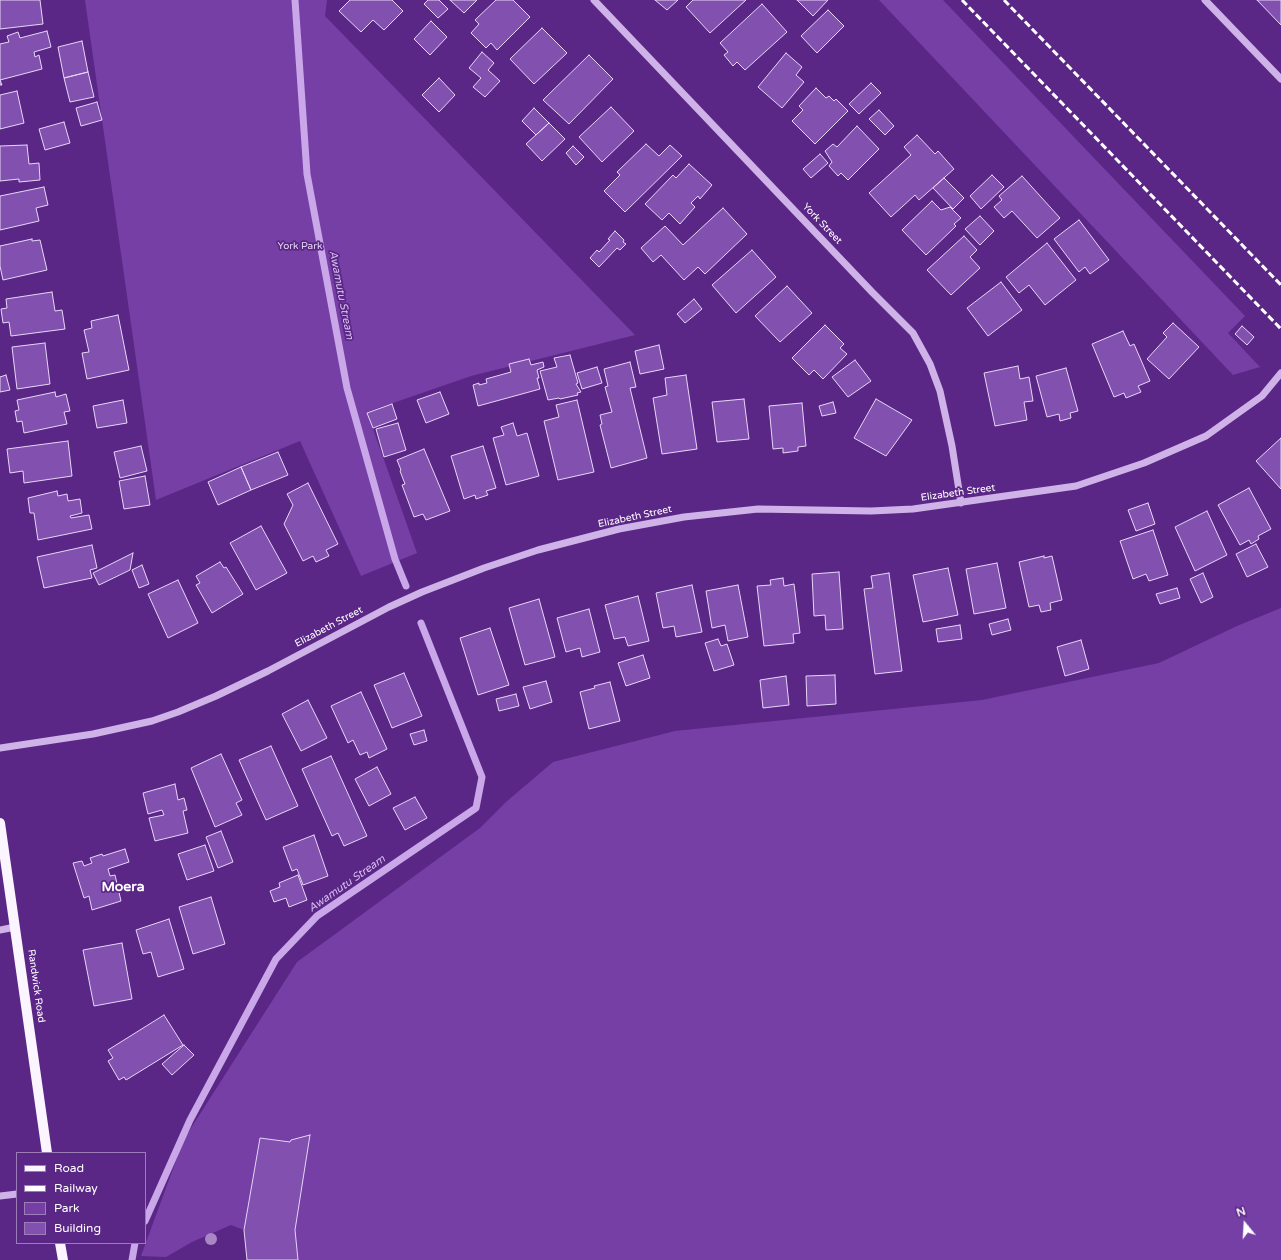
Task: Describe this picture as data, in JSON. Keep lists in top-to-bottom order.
{
  "streets": {
    "main road": ["Randwick Road"],
    "street": ["York Street", "Elizabeth Street"]
  },
  "crossings": [
    ["York Street", "Elizabeth Street"]
  ],
  "districts": ["Moera"],
  "water": ["Awamutu Stream"],
  "parks": ["York Park"],
  "legend": [
    "Road",
    "Railway",
    "Park",
    "Building"
  ],
  "north": "top"
}
